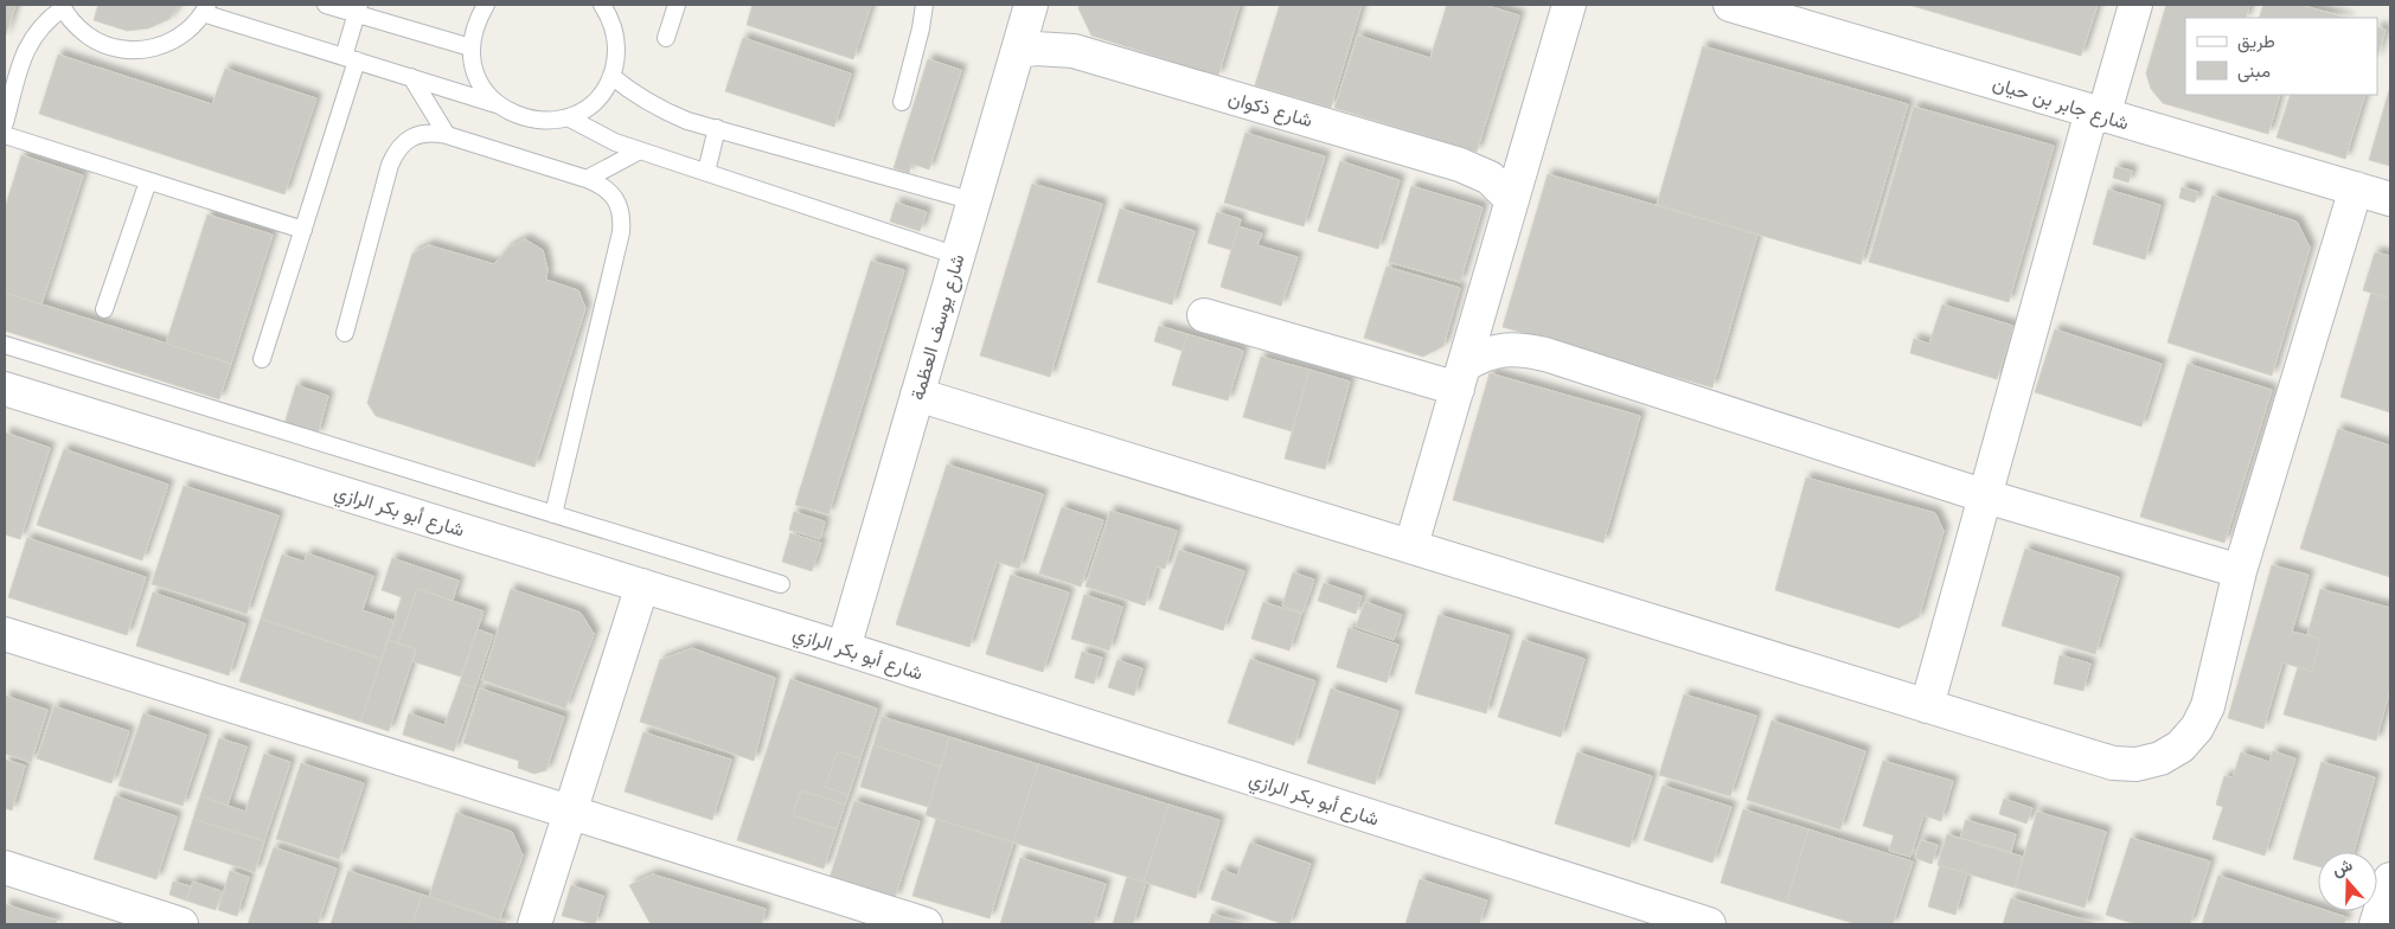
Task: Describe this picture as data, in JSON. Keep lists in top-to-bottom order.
{
  "streets": {
    "street": [
      "شارع جابر بن حيان",
      "شارع ذكوان",
      "شارع يوسف العظمة",
      "شارع أبو بكر الرازي"
    ]
  },
  "crossings": [
    ["شارع ذكوان", "شارع يوسف العظمة"],
    ["شارع يوسف العظمة", "شارع أبو بكر الرازي"]
  ],
  "legend": ["طريق", "مبنى"],
  "north": "top"
}
